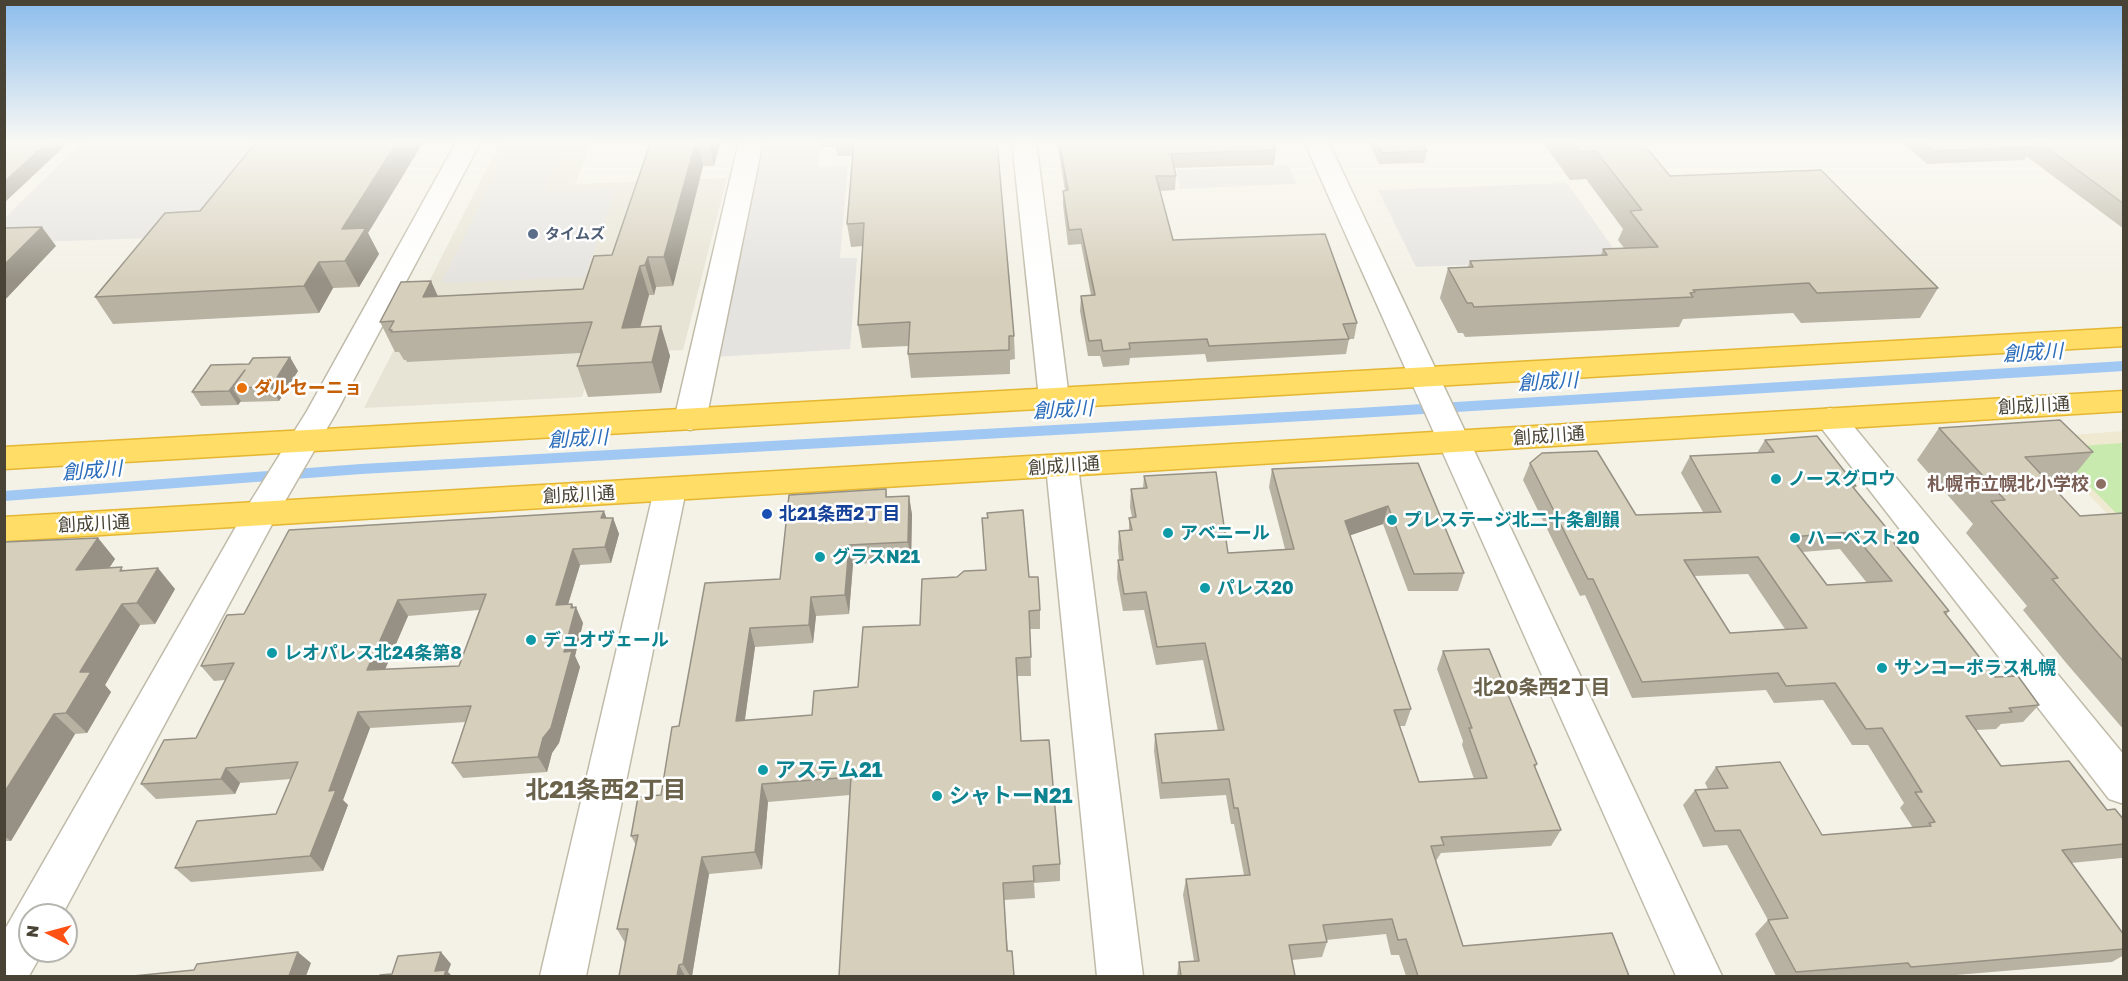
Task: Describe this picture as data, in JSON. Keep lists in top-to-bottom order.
{
  "streets": {
    "highway": ["創成川通"]
  },
  "districts": ["北20条西2丁目", "北21条西2丁目"],
  "water": ["創成川"],
  "places": [
    "タイムズ",
    "ダルセーニョ",
    "ノースグロウ",
    "札幌市立幌北小学校",
    "北21条西2丁目",
    "プレステージ北二十条創韻",
    "アベニール",
    "ハーベスト20",
    "グラスN21",
    "パレス20",
    "デュオヴェール",
    "レオパレス北24条第8",
    "サンコーポラス札幌",
    "アステム21",
    "シャトーN21"
  ],
  "north": "left"
}
